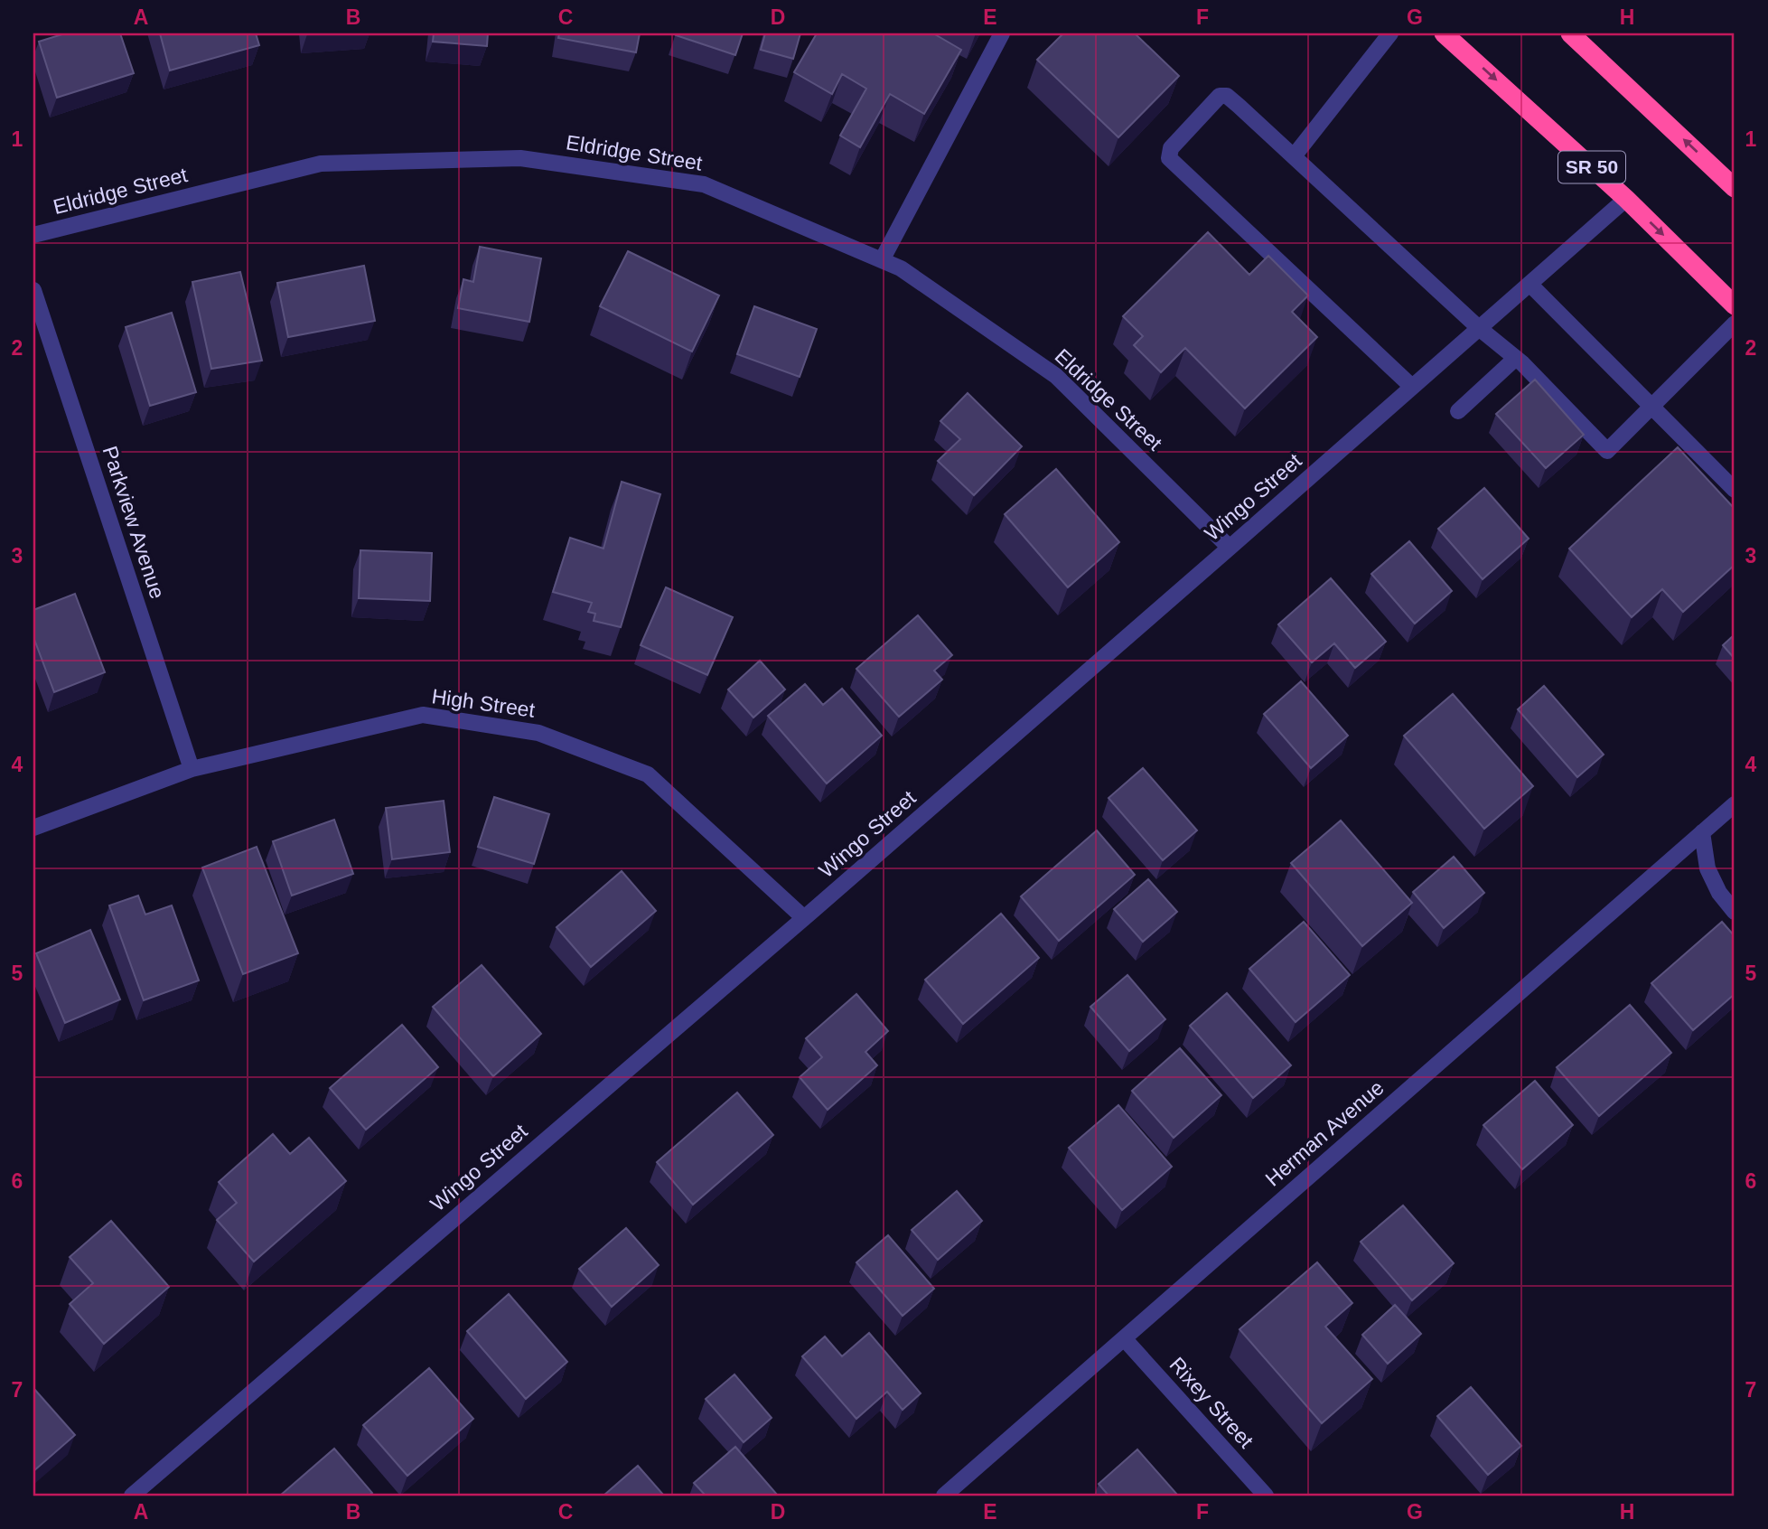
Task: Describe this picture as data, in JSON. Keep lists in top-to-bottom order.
{
  "streets": {
    "highway": ["SR 50"],
    "street": [
      "Eldridge Street",
      "Wingo Street",
      "Parkview Avenue",
      "High Street",
      "Herman Avenue",
      "Rixey Street"
    ]
  },
  "crossings": [
    ["Eldridge Street", "Wingo Street"],
    ["SR 50", "Wingo Street"],
    ["Wingo Street", "High Street"],
    ["Parkview Avenue", "High Street"],
    ["Herman Avenue", "Rixey Street"]
  ],
  "grid": {
    "columns": [
      "A",
      "B",
      "C",
      "D",
      "E",
      "F",
      "G",
      "H"
    ],
    "rows": [
      "1",
      "2",
      "3",
      "4",
      "5",
      "6",
      "7"
    ]
  }
}
